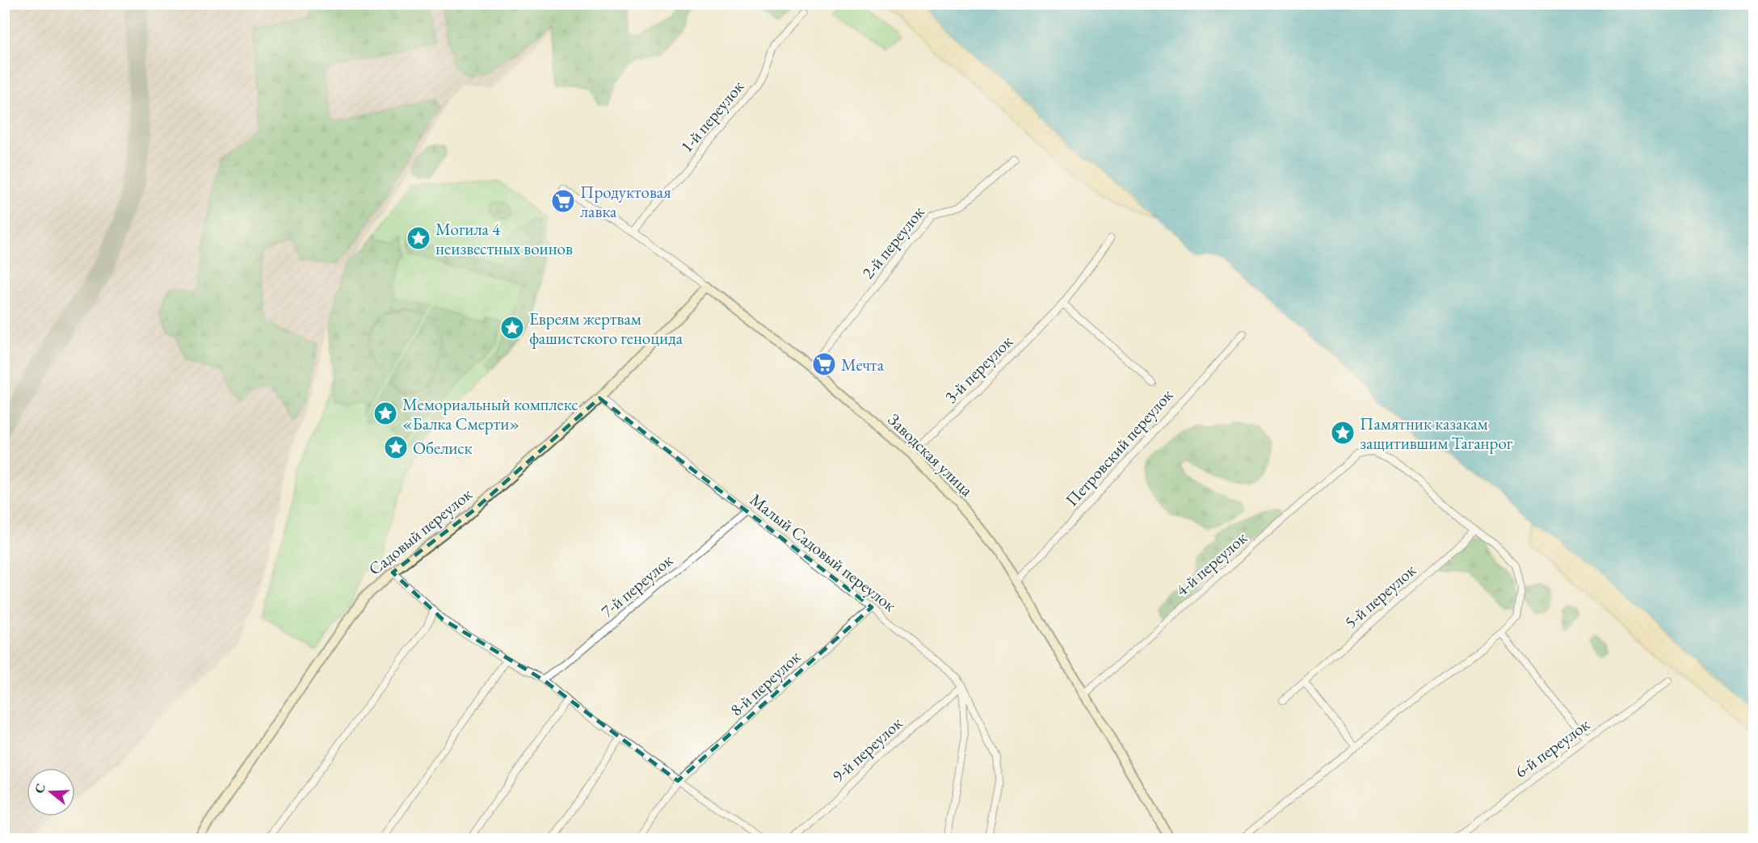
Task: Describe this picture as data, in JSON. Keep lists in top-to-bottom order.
{
  "streets": {
    "street": [
      "1-й переулок",
      "2-й переулок",
      "3-й переулок",
      "Петровский переулок",
      "Заводская улица",
      "Садовый переулок",
      "Малый Садовый переулок",
      "4-й переулок",
      "7-й переулок",
      "5-й переулок",
      "8-й переулок",
      "6-й переулок",
      "9-й переулок"
    ]
  },
  "crossings": [
    ["1-й переулок", "Заводская улица"],
    ["2-й переулок", "Заводская улица"],
    ["3-й переулок", "Заводская улица"],
    ["Петровский переулок", "Заводская улица"],
    ["Заводская улица", "Садовый переулок"],
    ["Заводская улица", "4-й переулок"],
    ["Садовый переулок", "Малый Садовый переулок"],
    ["Малый Садовый переулок", "7-й переулок"],
    ["Малый Садовый переулок", "8-й переулок"],
    ["Малый Садовый переулок", "9-й переулок"],
    ["4-й переулок", "5-й переулок"]
  ],
  "places": {
    "supermarket": ["Продуктовая лавка", "Мечта"],
    "place": [
      "Могила 4 неизвестных воинов",
      "Евреям жертвам фашистского геноцида",
      "Мемориальный комплекс «Балка Смерти»",
      "Памятник казакам защитившим Таганрог",
      "Обелиск"
    ]
  },
  "north": "left"
}
